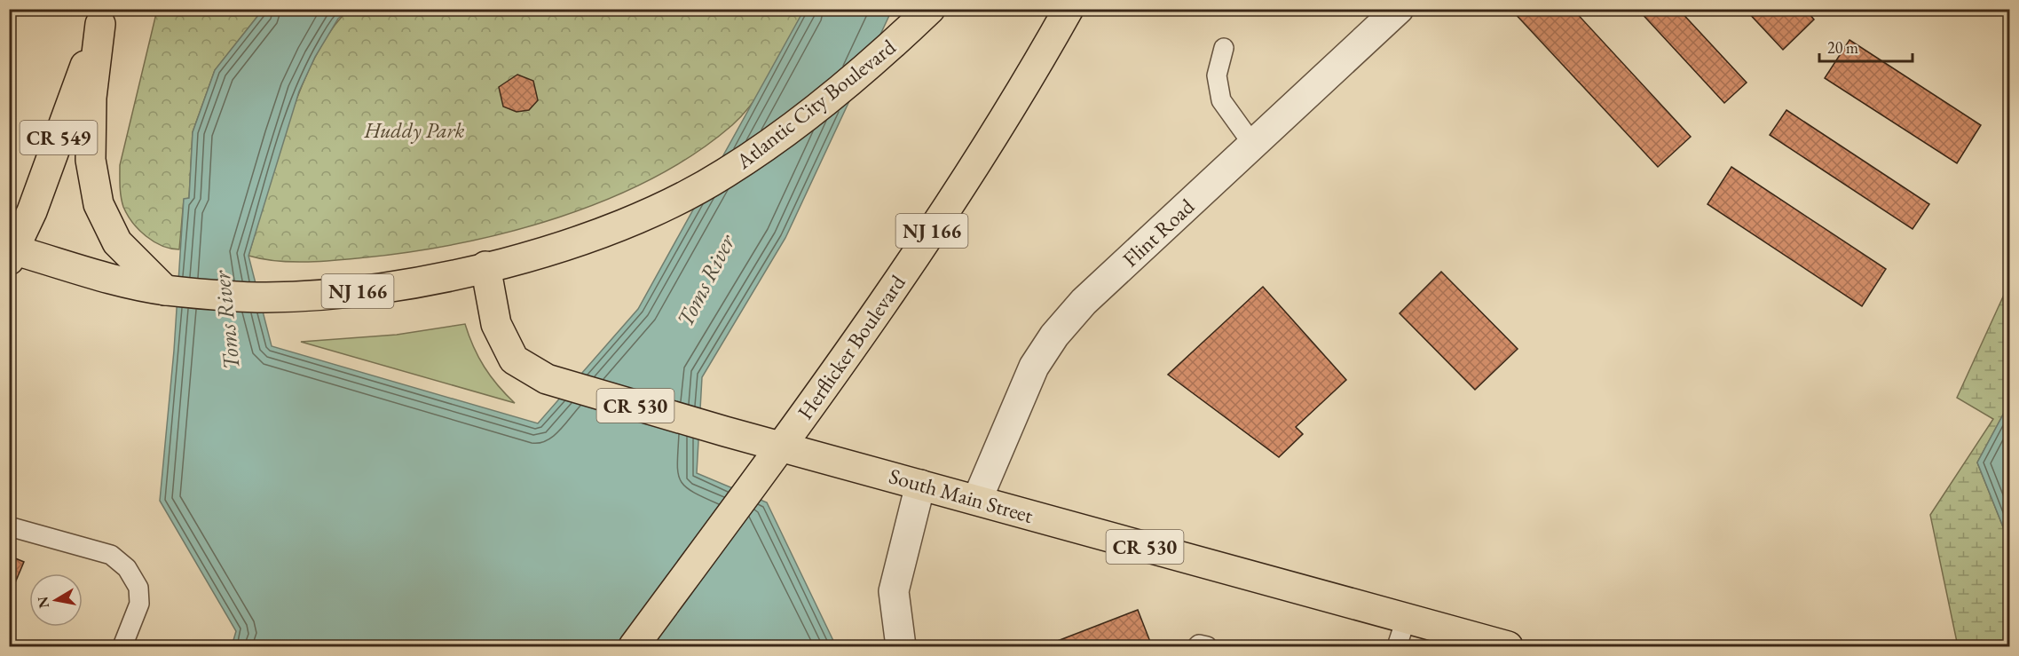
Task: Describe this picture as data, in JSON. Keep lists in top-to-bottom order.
{
  "streets": {
    "main road": [
      "Atlantic City Boulevard",
      "CR 549",
      "NJ 166",
      "Herflicker Boulevard",
      "CR 530",
      "South Main Street"
    ],
    "street": ["Flint Road"]
  },
  "crossings": [
    ["Atlantic City Boulevard", "CR 549"],
    ["Atlantic City Boulevard", "South Main Street"],
    ["Flint Road", "South Main Street"],
    ["Herflicker Boulevard", "South Main Street"]
  ],
  "water": ["Toms River"],
  "parks": ["Huddy Park"],
  "scale_bar": "20 m",
  "north": "left"
}
